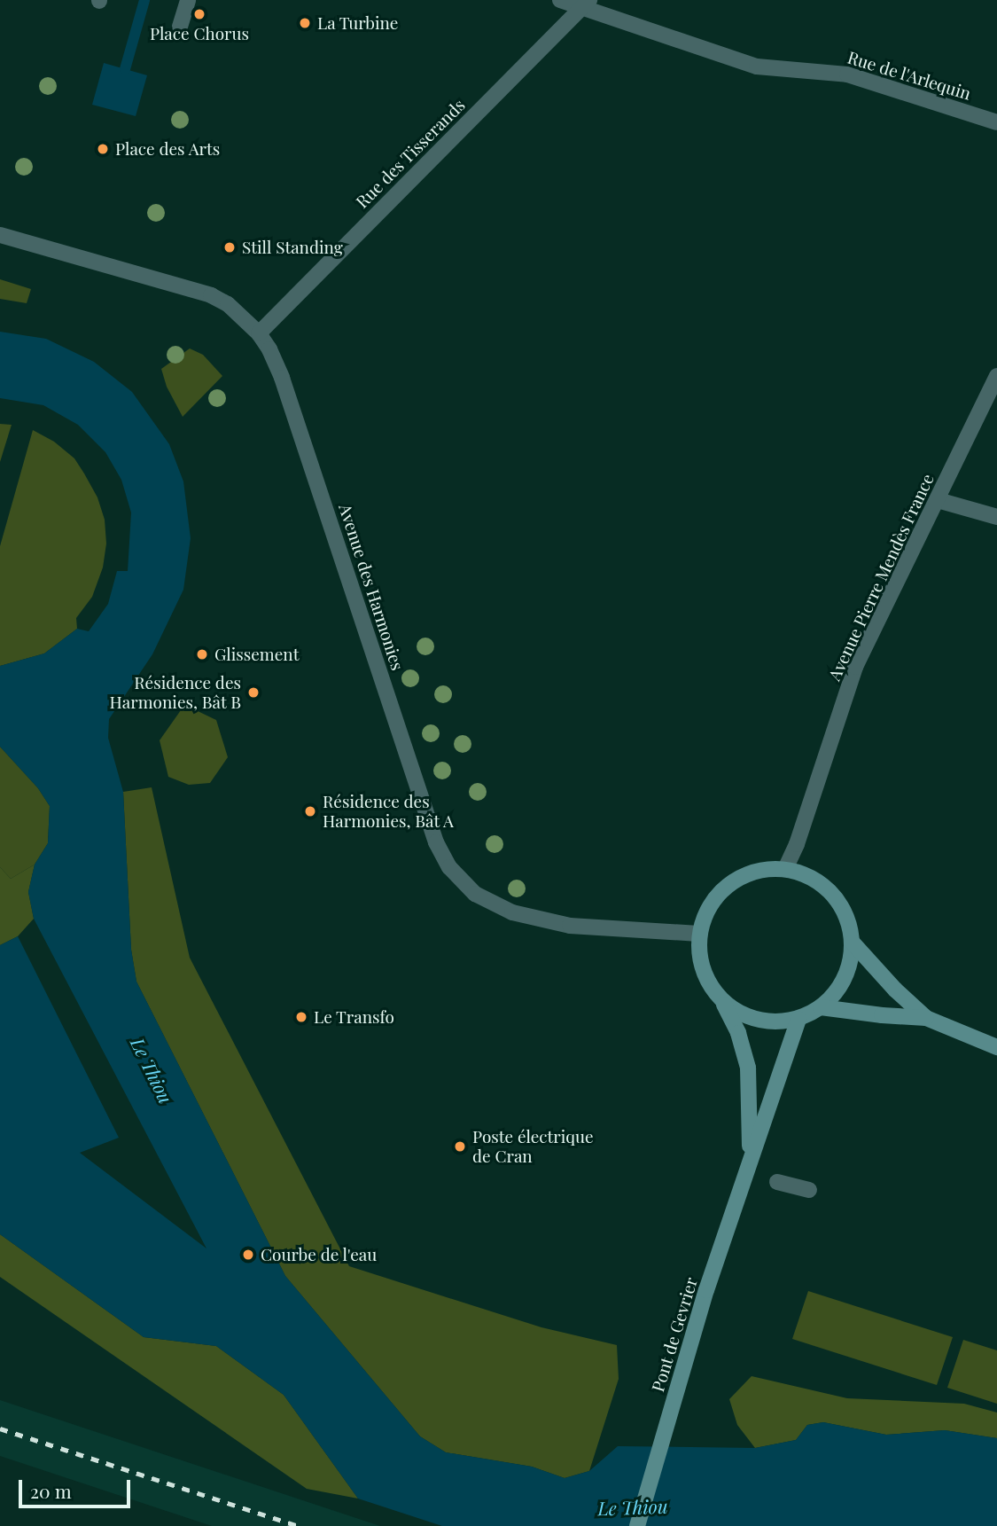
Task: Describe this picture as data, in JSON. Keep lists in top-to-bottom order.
{
  "streets": {
    "street": [
      "Rue de l'Arlequin",
      "Rue des Tisserands",
      "Avenue Pierre Mendès France",
      "Avenue des Harmonies",
      "Pont de Gevrier"
    ]
  },
  "crossings": [
    ["Rue de l'Arlequin", "Rue des Tisserands"],
    ["Rue des Tisserands", "Avenue des Harmonies"],
    ["Avenue Pierre Mendès France", "Avenue des Harmonies"],
    ["Avenue Pierre Mendès France", "Pont de Gevrier"],
    ["Avenue des Harmonies", "Pont de Gevrier"]
  ],
  "water": ["Le Thiou"],
  "places": [
    "Place Chorus",
    "La Turbine",
    "Place des Arts",
    "Still Standing",
    "Glissement",
    "Résidence des Harmonies, Bât B",
    "Résidence des Harmonies, Bât A",
    "Le Transfo",
    "Poste électrique de Cran",
    "Courbe de l'eau"
  ],
  "scale_bar": "20 m"
}
